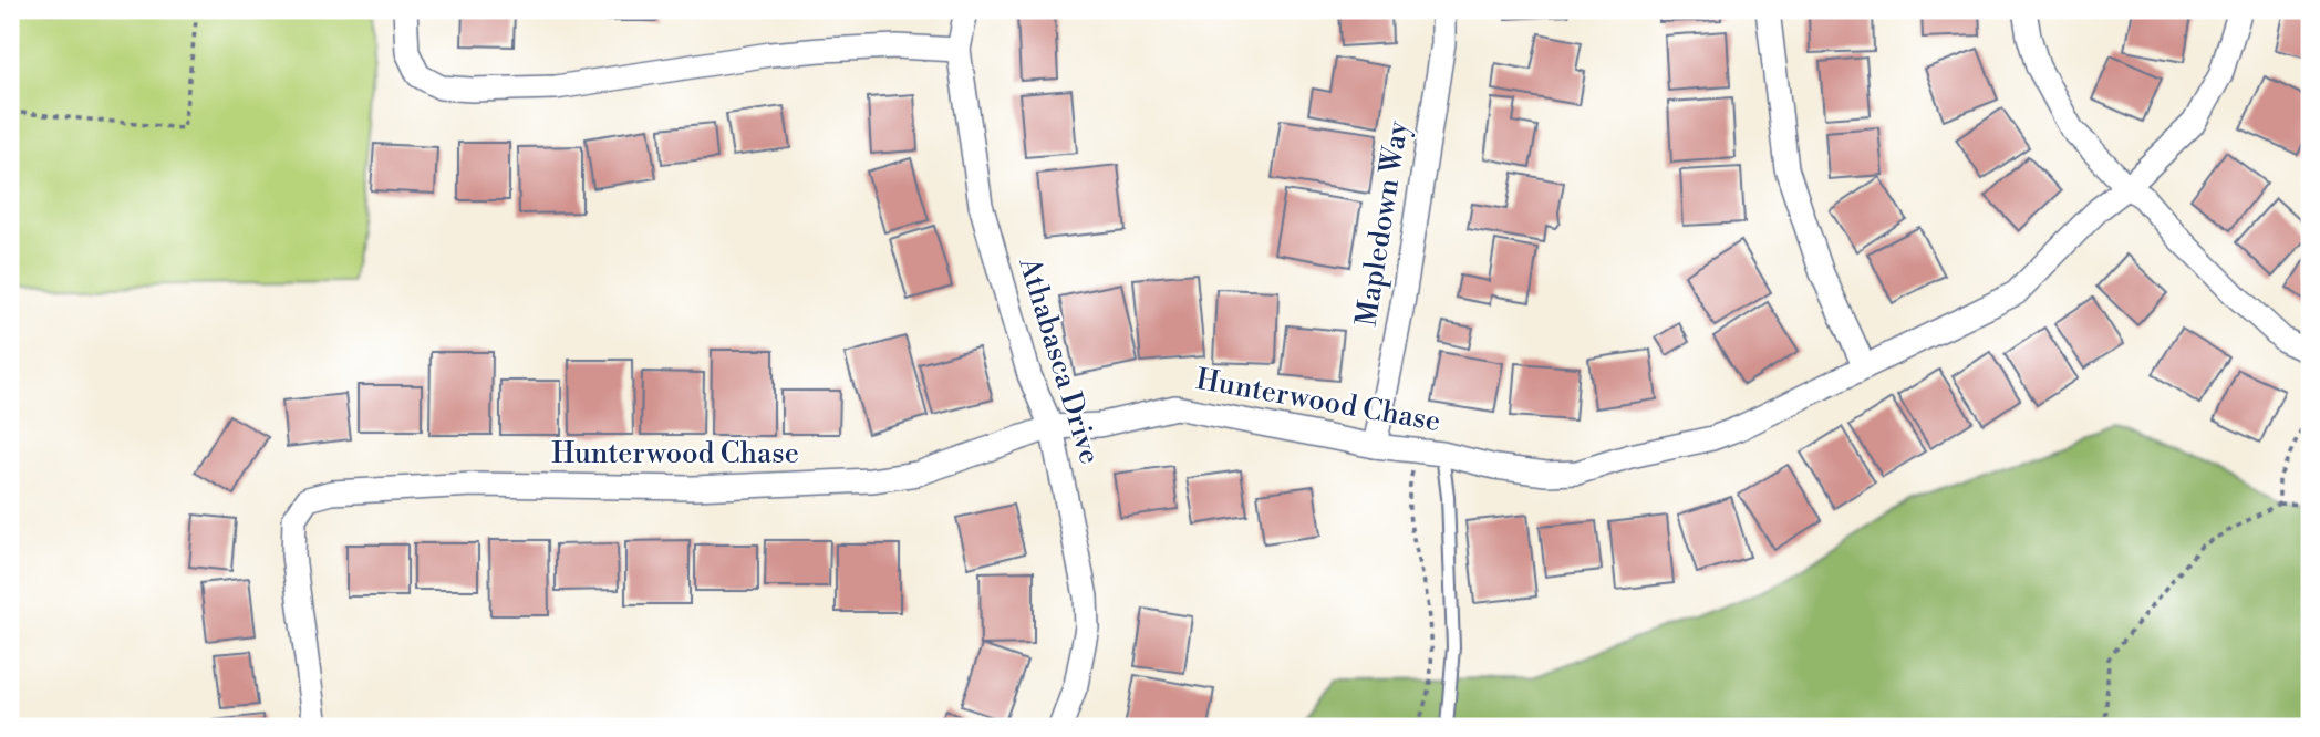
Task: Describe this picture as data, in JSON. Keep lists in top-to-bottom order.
{
  "streets": {
    "street": ["Mapledown Way", "Athabasca Drive", "Hunterwood Chase"]
  },
  "crossings": [
    ["Mapledown Way", "Hunterwood Chase"],
    ["Athabasca Drive", "Hunterwood Chase"]
  ]
}
